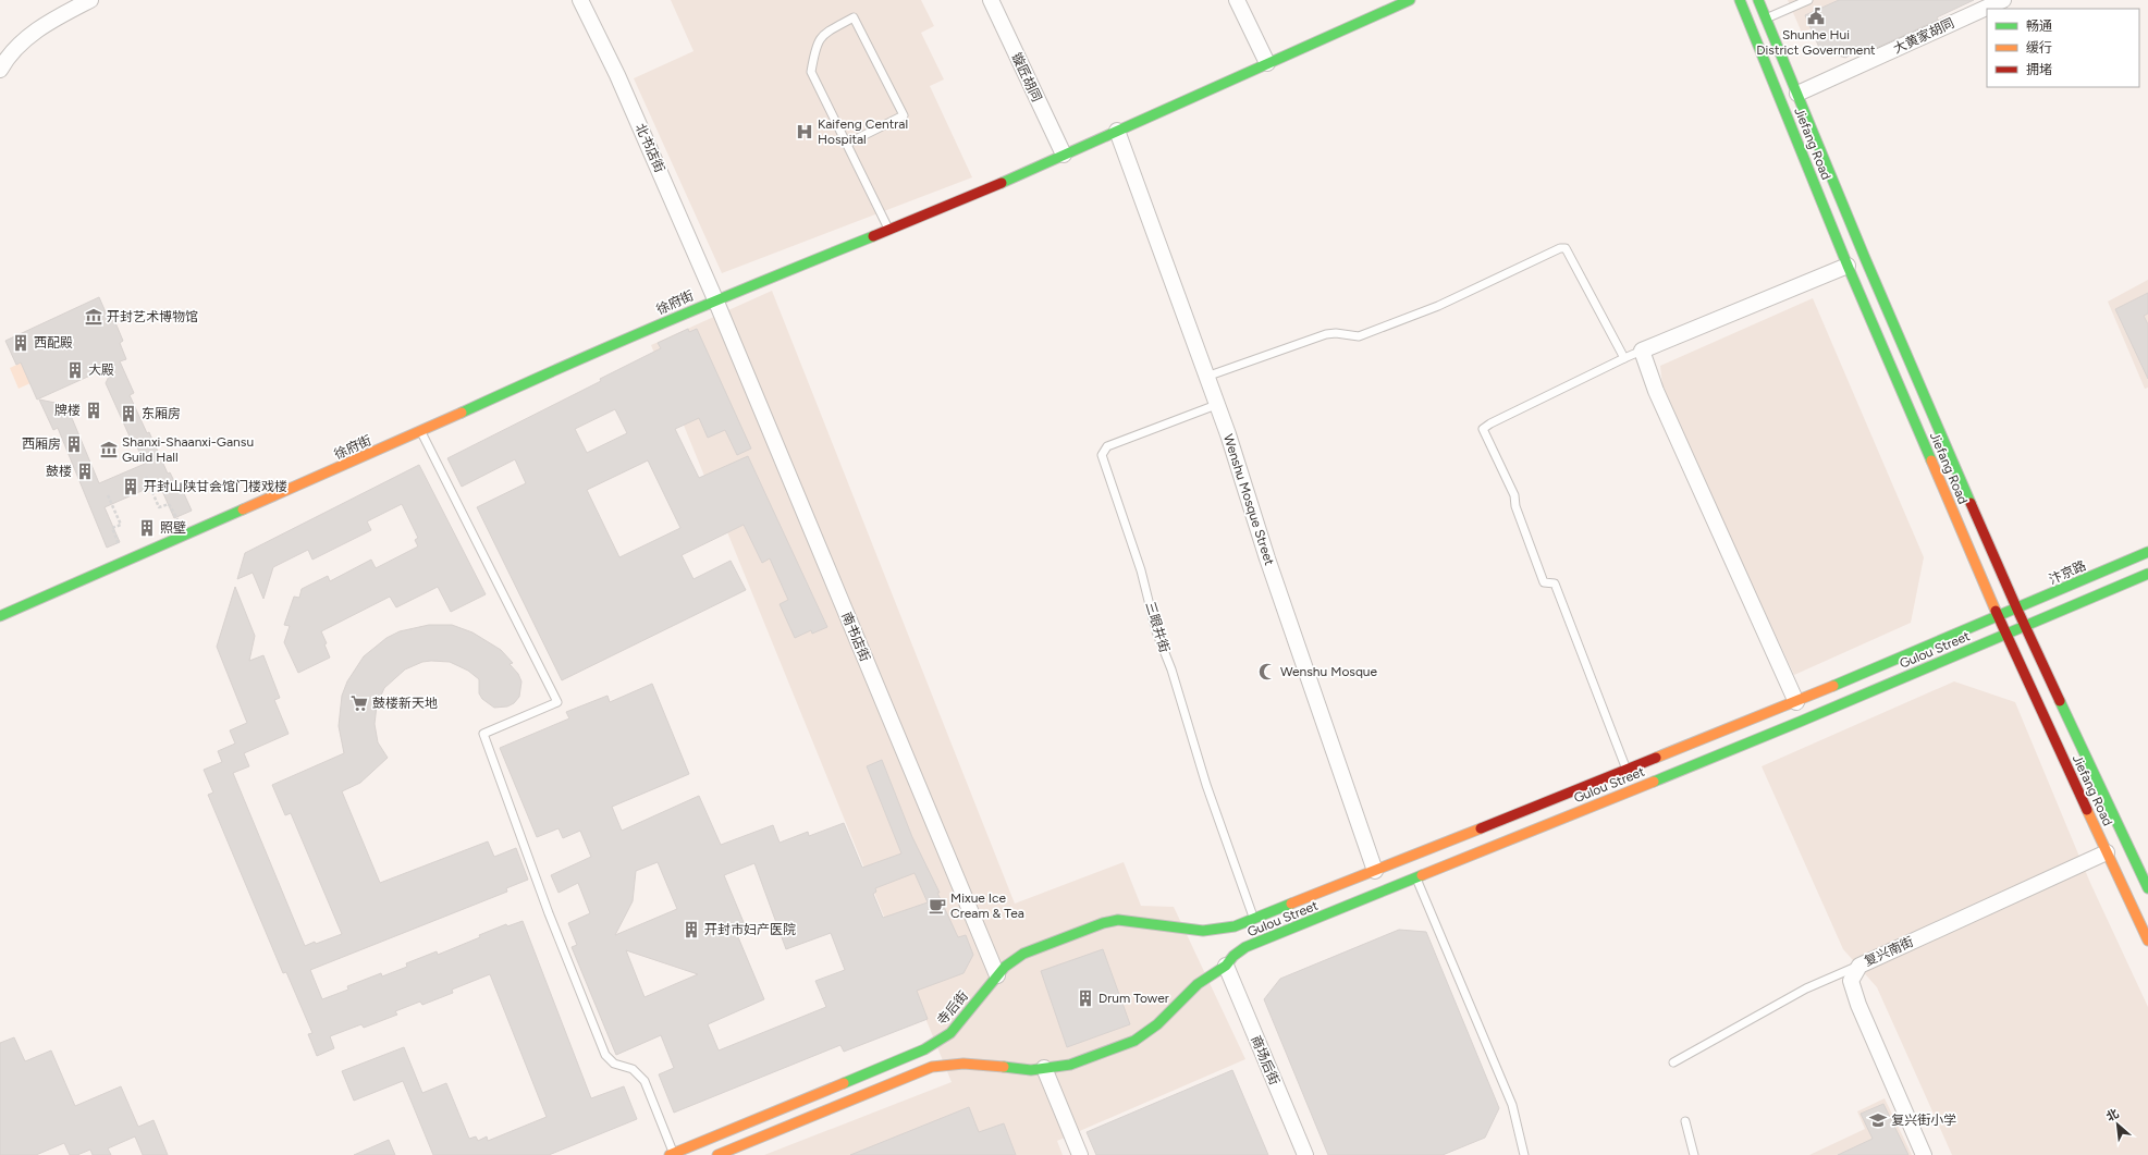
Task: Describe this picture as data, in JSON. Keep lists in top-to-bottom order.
{
  "streets": {
    "street": [
      "大黄家胡同",
      "镟匠胡同",
      "Jiefang Road",
      "北书店街",
      "徐府街",
      "Wenshu Mosque Street",
      "汴京路",
      "南书店街",
      "Gulou Street",
      "复兴南街",
      "寺后街",
      "商场后街"
    ],
    "lane": ["三眼井街"]
  },
  "crossings": [
    ["大黄家胡同", "Jiefang Road"],
    ["镟匠胡同", "徐府街"],
    ["Jiefang Road", "汴京路"],
    ["Jiefang Road", "Gulou Street"],
    ["Jiefang Road", "复兴南街"],
    ["北书店街", "徐府街"],
    ["北书店街", "南书店街"],
    ["徐府街", "Wenshu Mosque Street"],
    ["徐府街", "南书店街"],
    ["Wenshu Mosque Street", "三眼井街"],
    ["Wenshu Mosque Street", "Gulou Street"],
    ["汴京路", "Gulou Street"],
    ["三眼井街", "Gulou Street"],
    ["三眼井街", "寺后街"],
    ["南书店街", "寺后街"],
    ["Gulou Street", "寺后街"],
    ["Gulou Street", "商场后街"]
  ],
  "places": {
    "public building": ["Shunhe Hui District Government"],
    "hospital": ["Kaifeng Central Hospital"],
    "museum": ["开封艺术博物馆", "Shanxi-Shaanxi-Gansu Guild Hall"],
    "building": [
      "西配殿",
      "大殿",
      "牌楼",
      "东厢房",
      "西厢房",
      "鼓楼",
      "开封山陕甘会馆门楼戏楼",
      "照壁",
      "开封市妇产医院",
      "Drum Tower"
    ],
    "mosque": ["Wenshu Mosque"],
    "supermarket": ["鼓楼新天地"],
    "cafe": ["Mixue Ice Cream & Tea"],
    "school or university": ["复兴街小学"]
  },
  "legend": ["畅通", "缓行", "拥堵"],
  "north": "top left"
}
